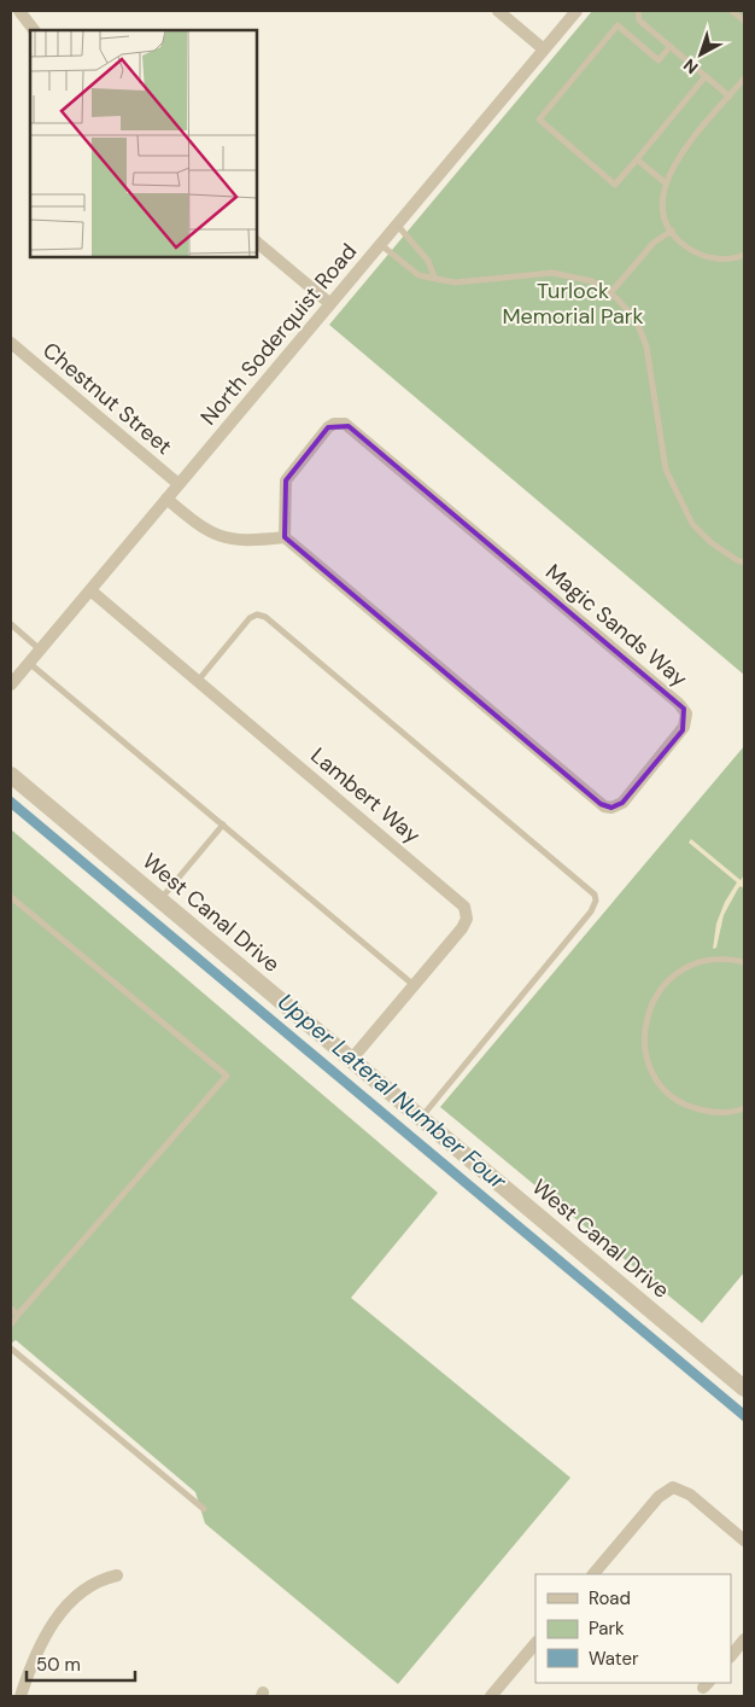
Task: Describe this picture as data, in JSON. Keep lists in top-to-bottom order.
{
  "streets": {
    "street": [
      "North Soderquist Road",
      "Chestnut Street",
      "Magic Sands Way",
      "Lambert Way",
      "West Canal Drive"
    ]
  },
  "crossings": [
    ["North Soderquist Road", "Chestnut Street"],
    ["North Soderquist Road", "Lambert Way"],
    ["Lambert Way", "West Canal Drive"]
  ],
  "water": ["Upper Lateral Number Four"],
  "parks": ["Turlock Memorial Park"],
  "legend": ["Road", "Park", "Water"],
  "scale_bar": "50 m",
  "north": "bottom left"
}
